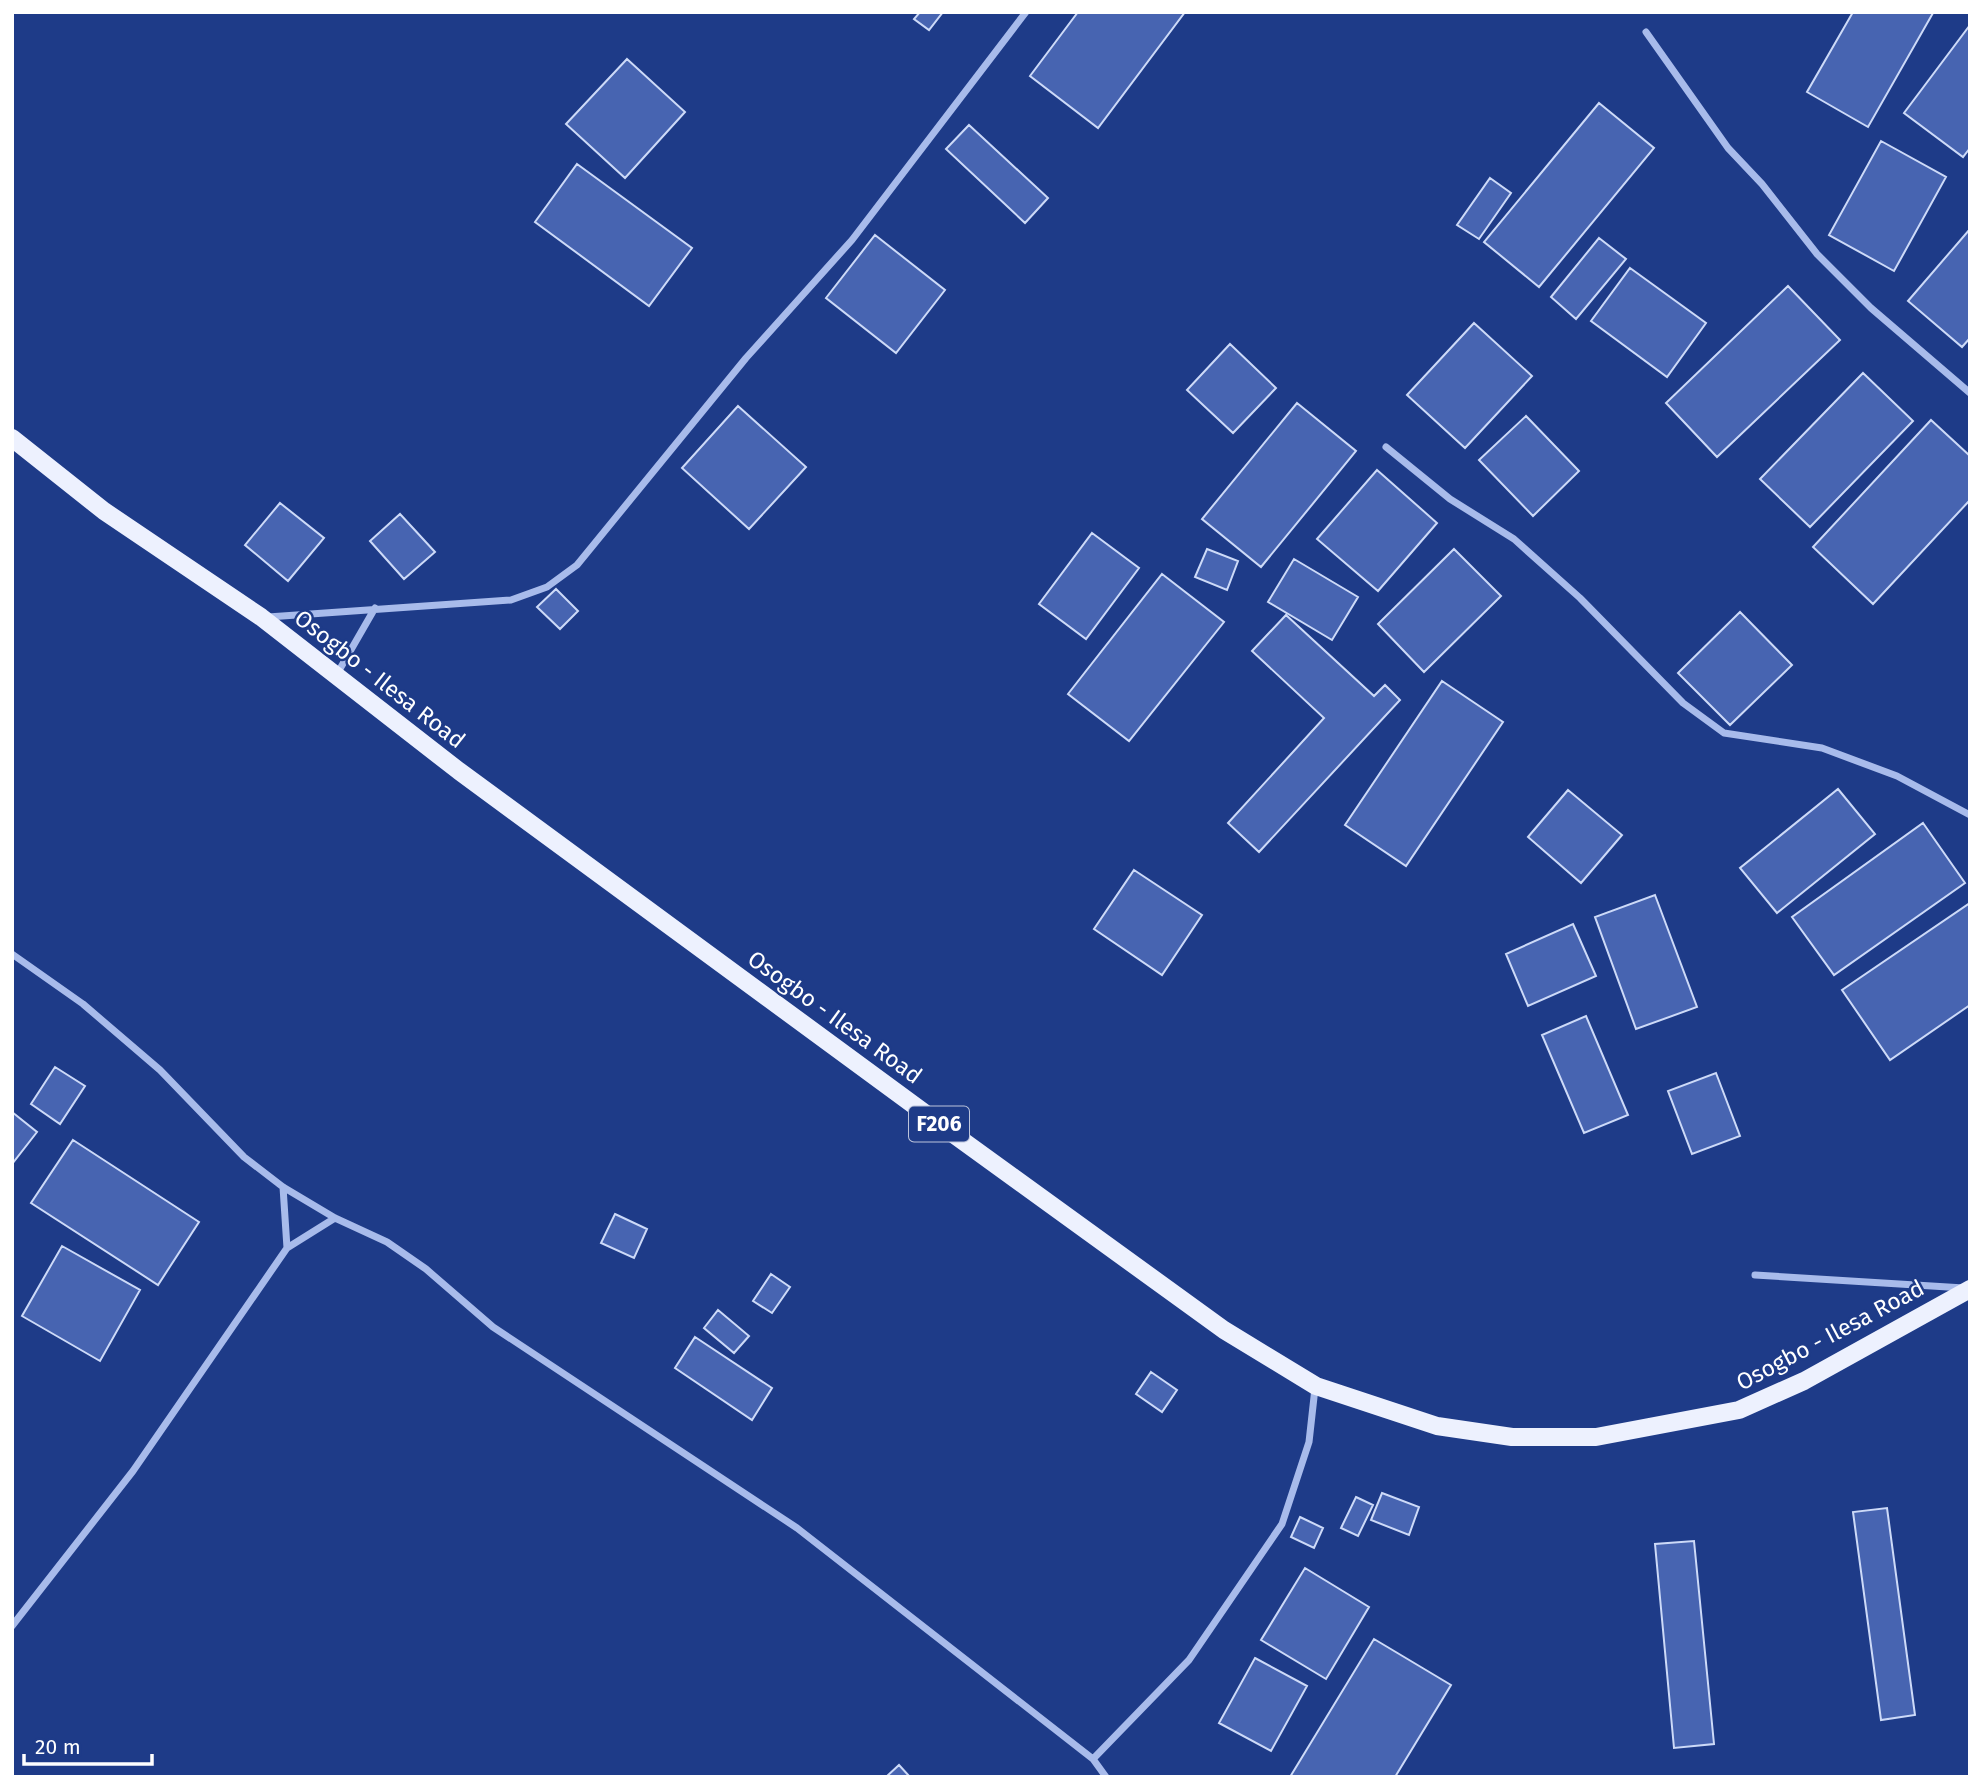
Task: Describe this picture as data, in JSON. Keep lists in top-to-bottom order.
{
  "streets": {
    "main road": ["Osogbo - Ilesa Road", "F206"]
  },
  "scale_bar": "20 m"
}
